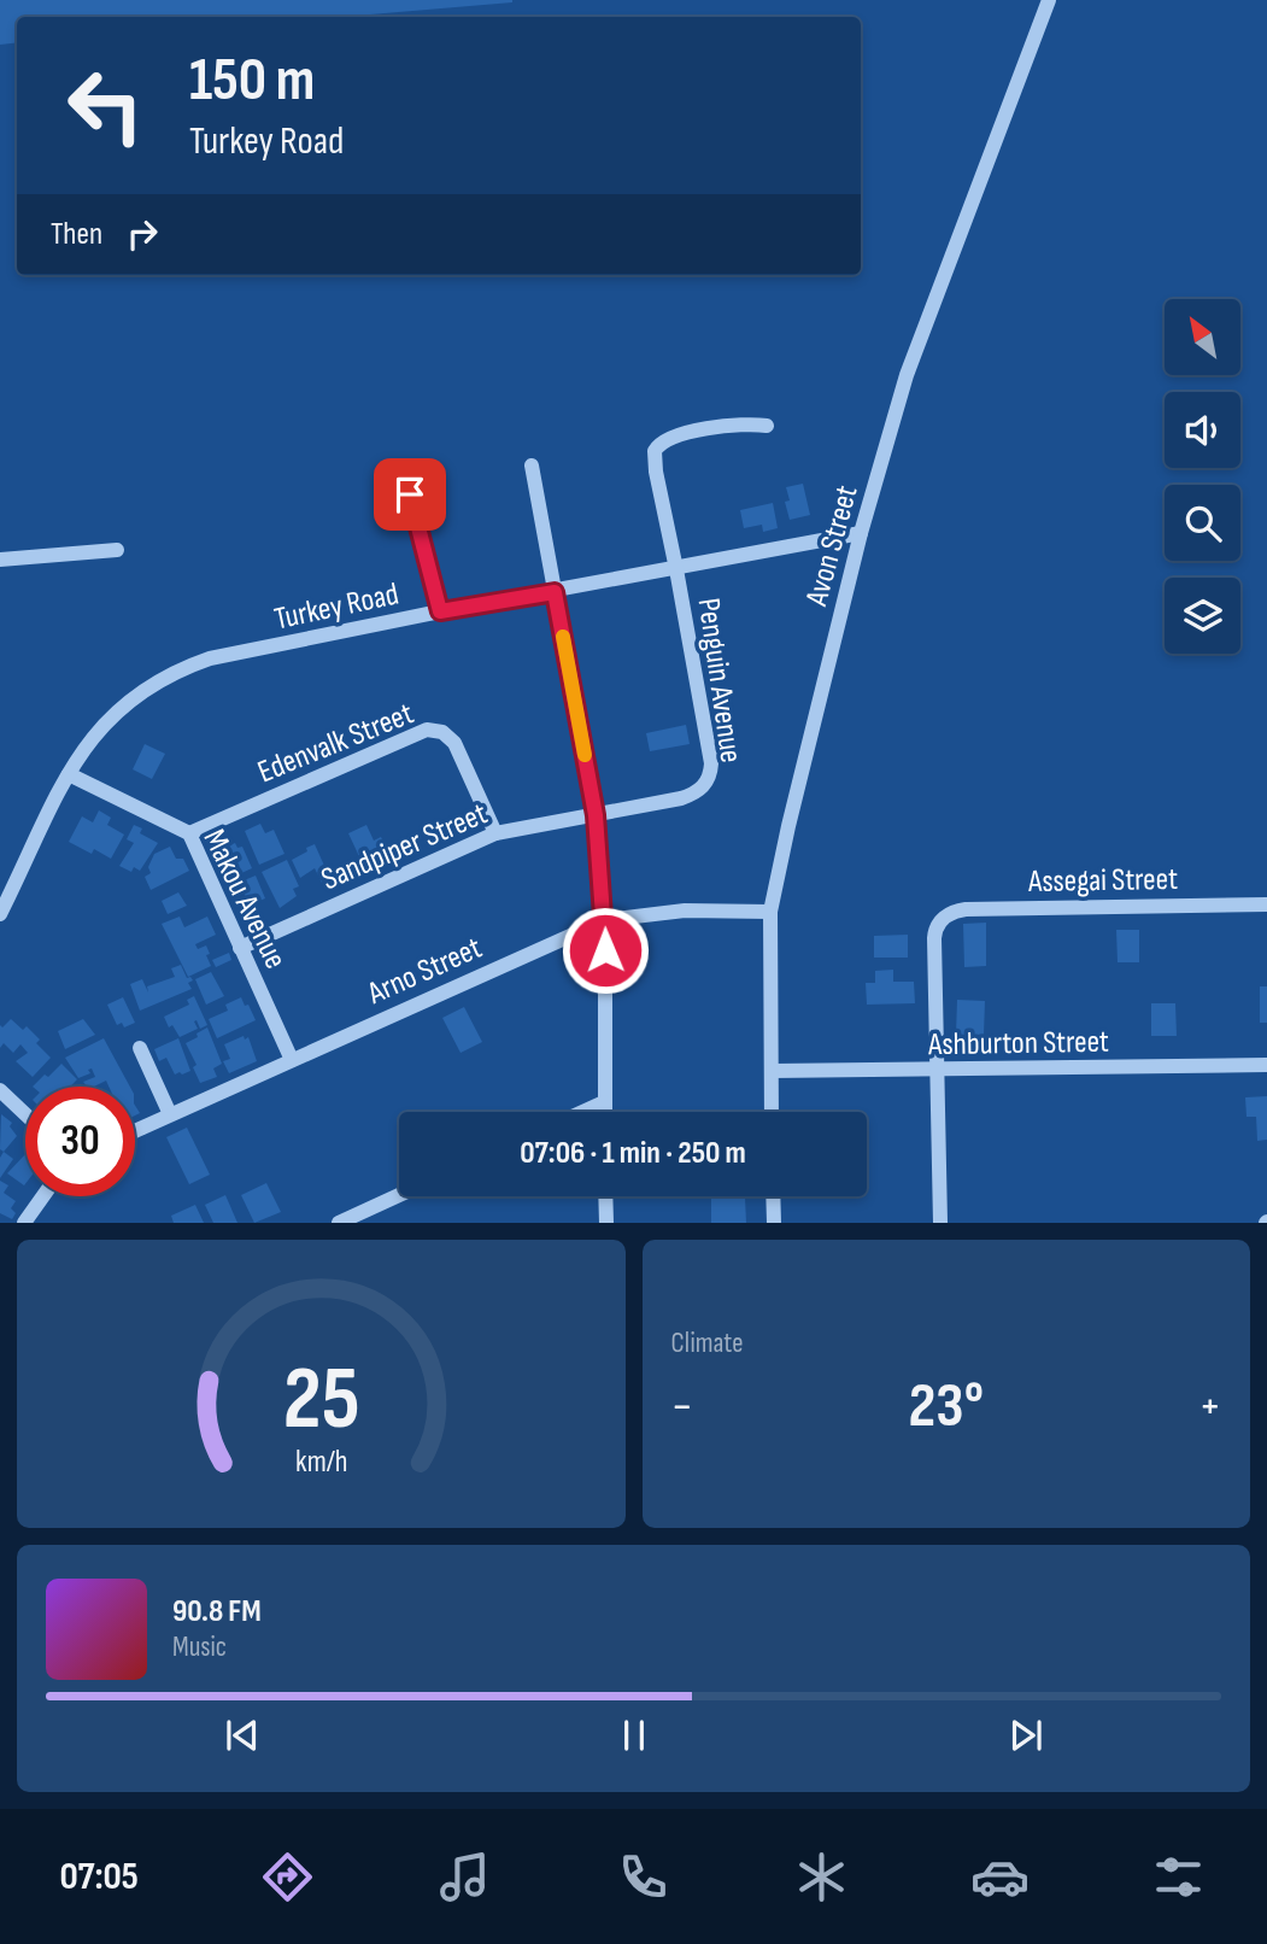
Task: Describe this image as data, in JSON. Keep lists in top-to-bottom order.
{
  "streets": {
    "street": [
      "Avon Street",
      "Turkey Road",
      "Penguin Avenue",
      "Edenvalk Street",
      "Sandpiper Street",
      "Assegai Street",
      "Makou Avenue",
      "Arno Street",
      "Ashburton Street"
    ]
  },
  "crossings": [
    ["Avon Street", "Turkey Road"],
    ["Avon Street", "Arno Street"],
    ["Avon Street", "Ashburton Street"],
    ["Turkey Road", "Penguin Avenue"],
    ["Turkey Road", "Makou Avenue"],
    ["Penguin Avenue", "Sandpiper Street"],
    ["Edenvalk Street", "Sandpiper Street"],
    ["Edenvalk Street", "Makou Avenue"],
    ["Sandpiper Street", "Makou Avenue"],
    ["Assegai Street", "Ashburton Street"],
    ["Makou Avenue", "Arno Street"]
  ],
  "north": "top left",
  "page": {
    "turn": ["150 m", "Turkey Road"],
    "then": "Then",
    "limit": "30",
    "trip": "07:06 · 1 min · 250 m",
    "tile": "Climate",
    "heat": ["−", "23°", "+"],
    "song": ["90.8 FM", "Music"],
    "tabs": "07:05",
    "gauge": ["25", "km/h"]
  }
}
